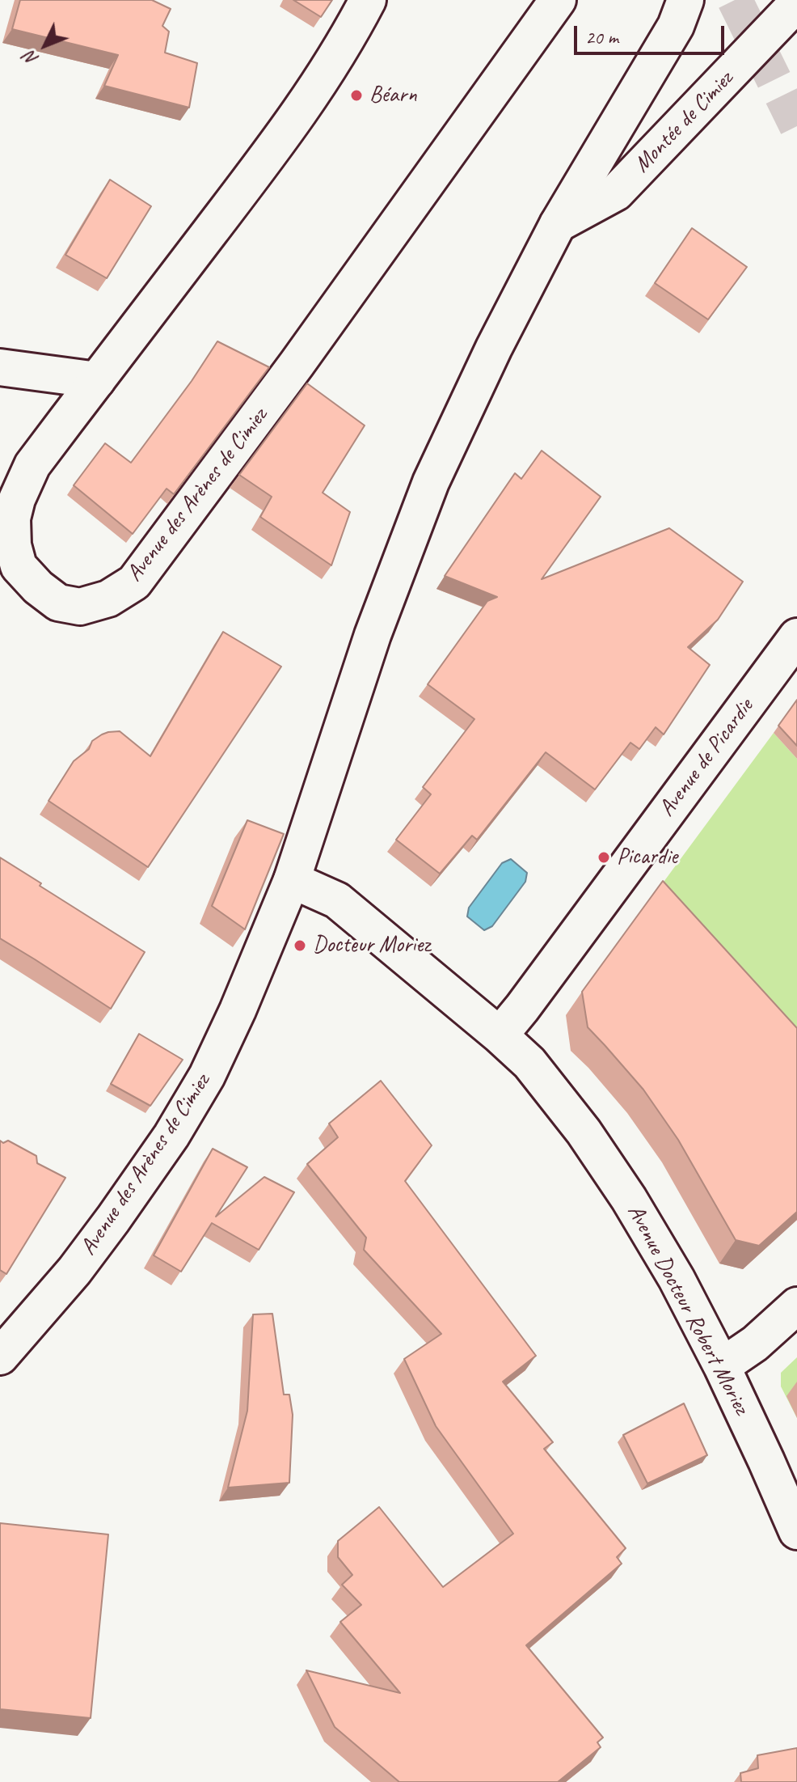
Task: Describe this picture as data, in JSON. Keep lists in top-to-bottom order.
{
  "streets": {
    "street": [
      "Montée de Cimiez",
      "Avenue des Arènes de Cimiez",
      "Avenue de Picardie",
      "Avenue Docteur Robert Moriez"
    ]
  },
  "crossings": [
    ["Montée de Cimiez", "Avenue des Arènes de Cimiez"],
    ["Avenue des Arènes de Cimiez", "Avenue Docteur Robert Moriez"],
    ["Avenue de Picardie", "Avenue Docteur Robert Moriez"]
  ],
  "places": ["Béarn", "Picardie", "Docteur Moriez"],
  "scale_bar": "20 m",
  "north": "bottom left"
}
